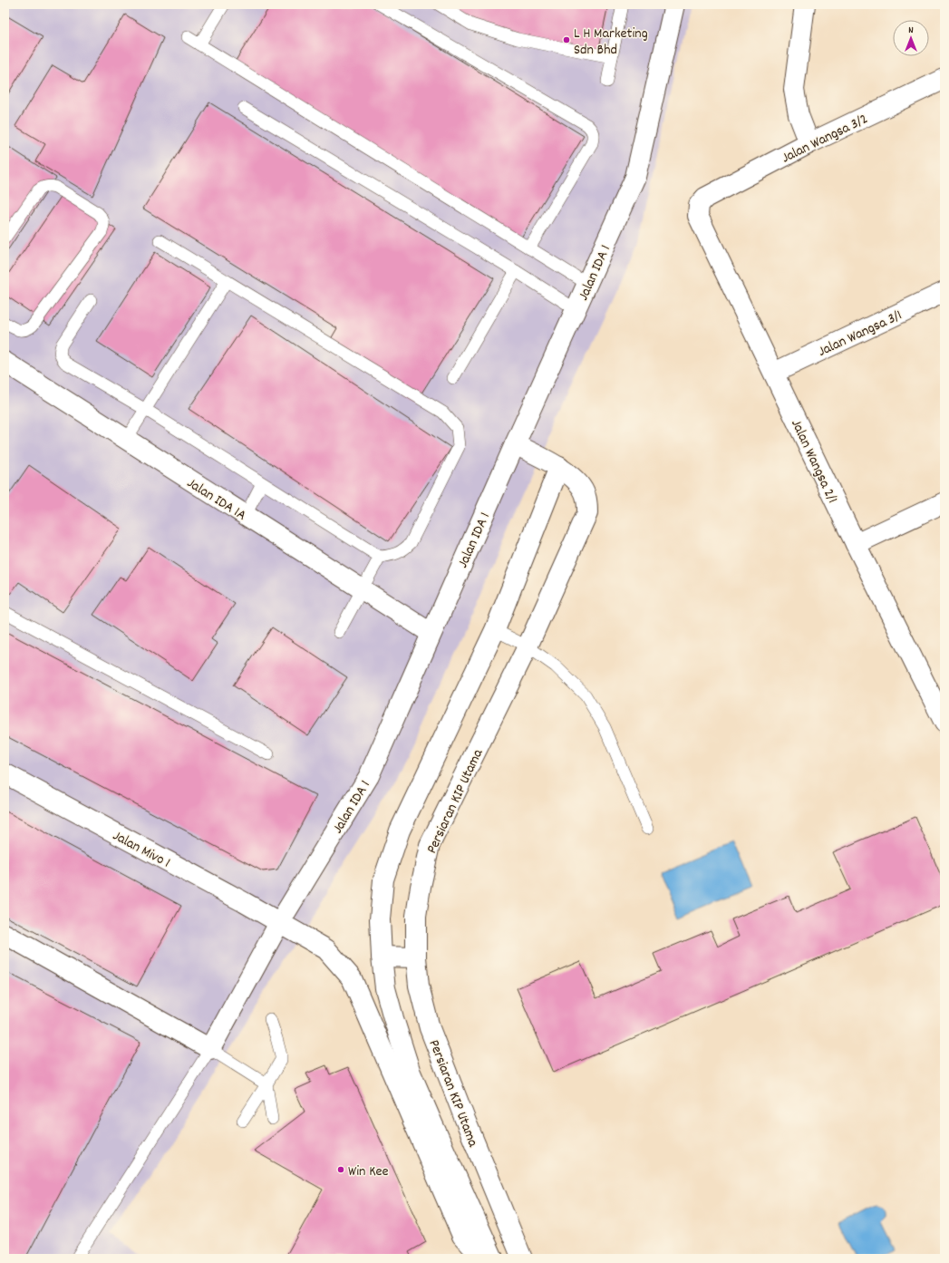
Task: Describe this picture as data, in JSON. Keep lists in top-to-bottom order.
{
  "streets": {
    "street": [
      "Jalan Wangsa 3/2",
      "Jalan IDA 1",
      "Jalan Wangsa 3/1",
      "Jalan Wangsa 2/1",
      "Jalan IDA 1A",
      "Persiaran KIP Utama",
      "Jalan Mivo 1"
    ]
  },
  "crossings": [
    ["Jalan Wangsa 3/2", "Jalan Wangsa 2/1"],
    ["Jalan IDA 1", "Jalan IDA 1A"],
    ["Jalan IDA 1", "Persiaran KIP Utama"],
    ["Jalan IDA 1", "Jalan Mivo 1"],
    ["Jalan Wangsa 3/1", "Jalan Wangsa 2/1"]
  ],
  "places": ["L H Marketing Sdn Bhd", "Win Kee"],
  "north": "top"
}
